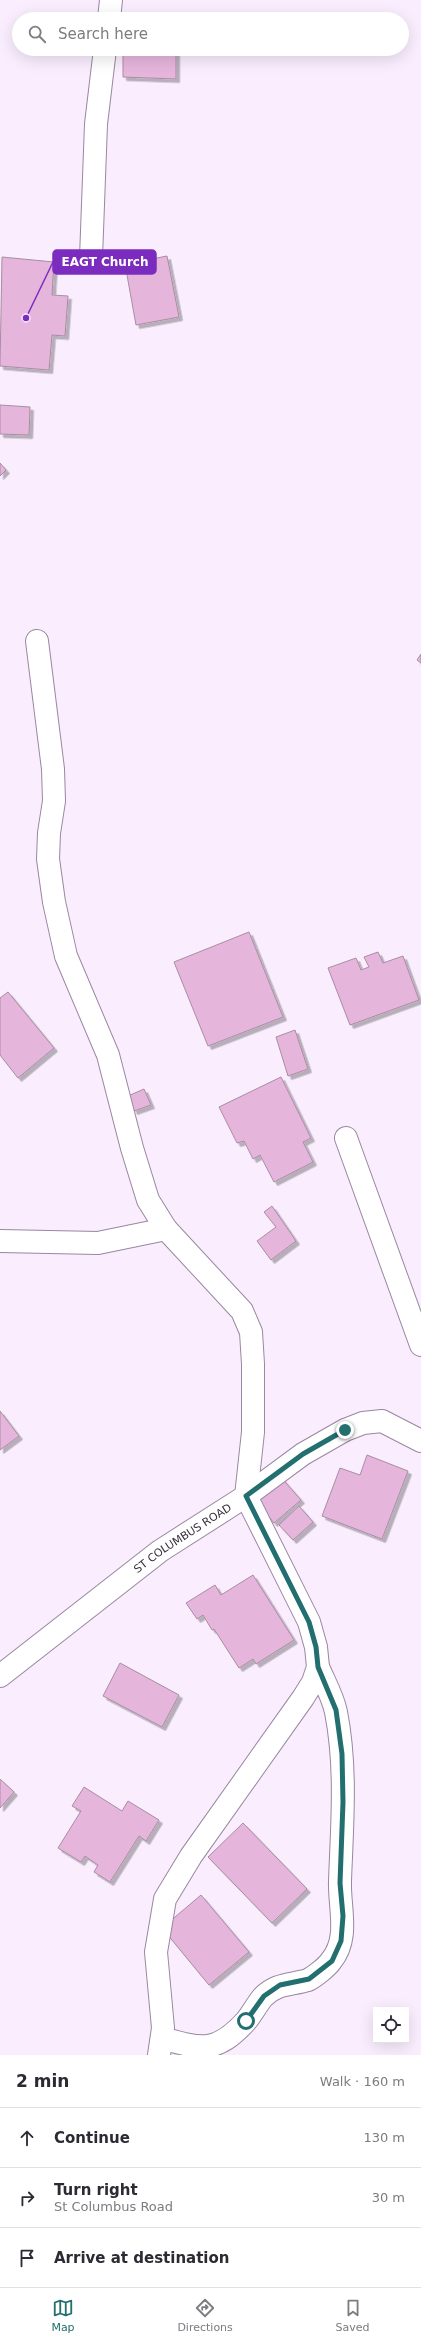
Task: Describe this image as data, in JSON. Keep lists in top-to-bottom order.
{
  "streets": {
    "street": ["ST COLUMBUS ROAD"]
  },
  "places": ["EAGT Church"],
  "page": {
    "search": "Search here",
    "heading": ["2 min", "Walk · 160 m"],
    "list": [
      ["Continue", "130 m"],
      ["Turn right", "St Columbus Road", "30 m"],
      "Arrive at destination"
    ],
    "nav": ["Map", "Directions", "Saved"]
  }
}
